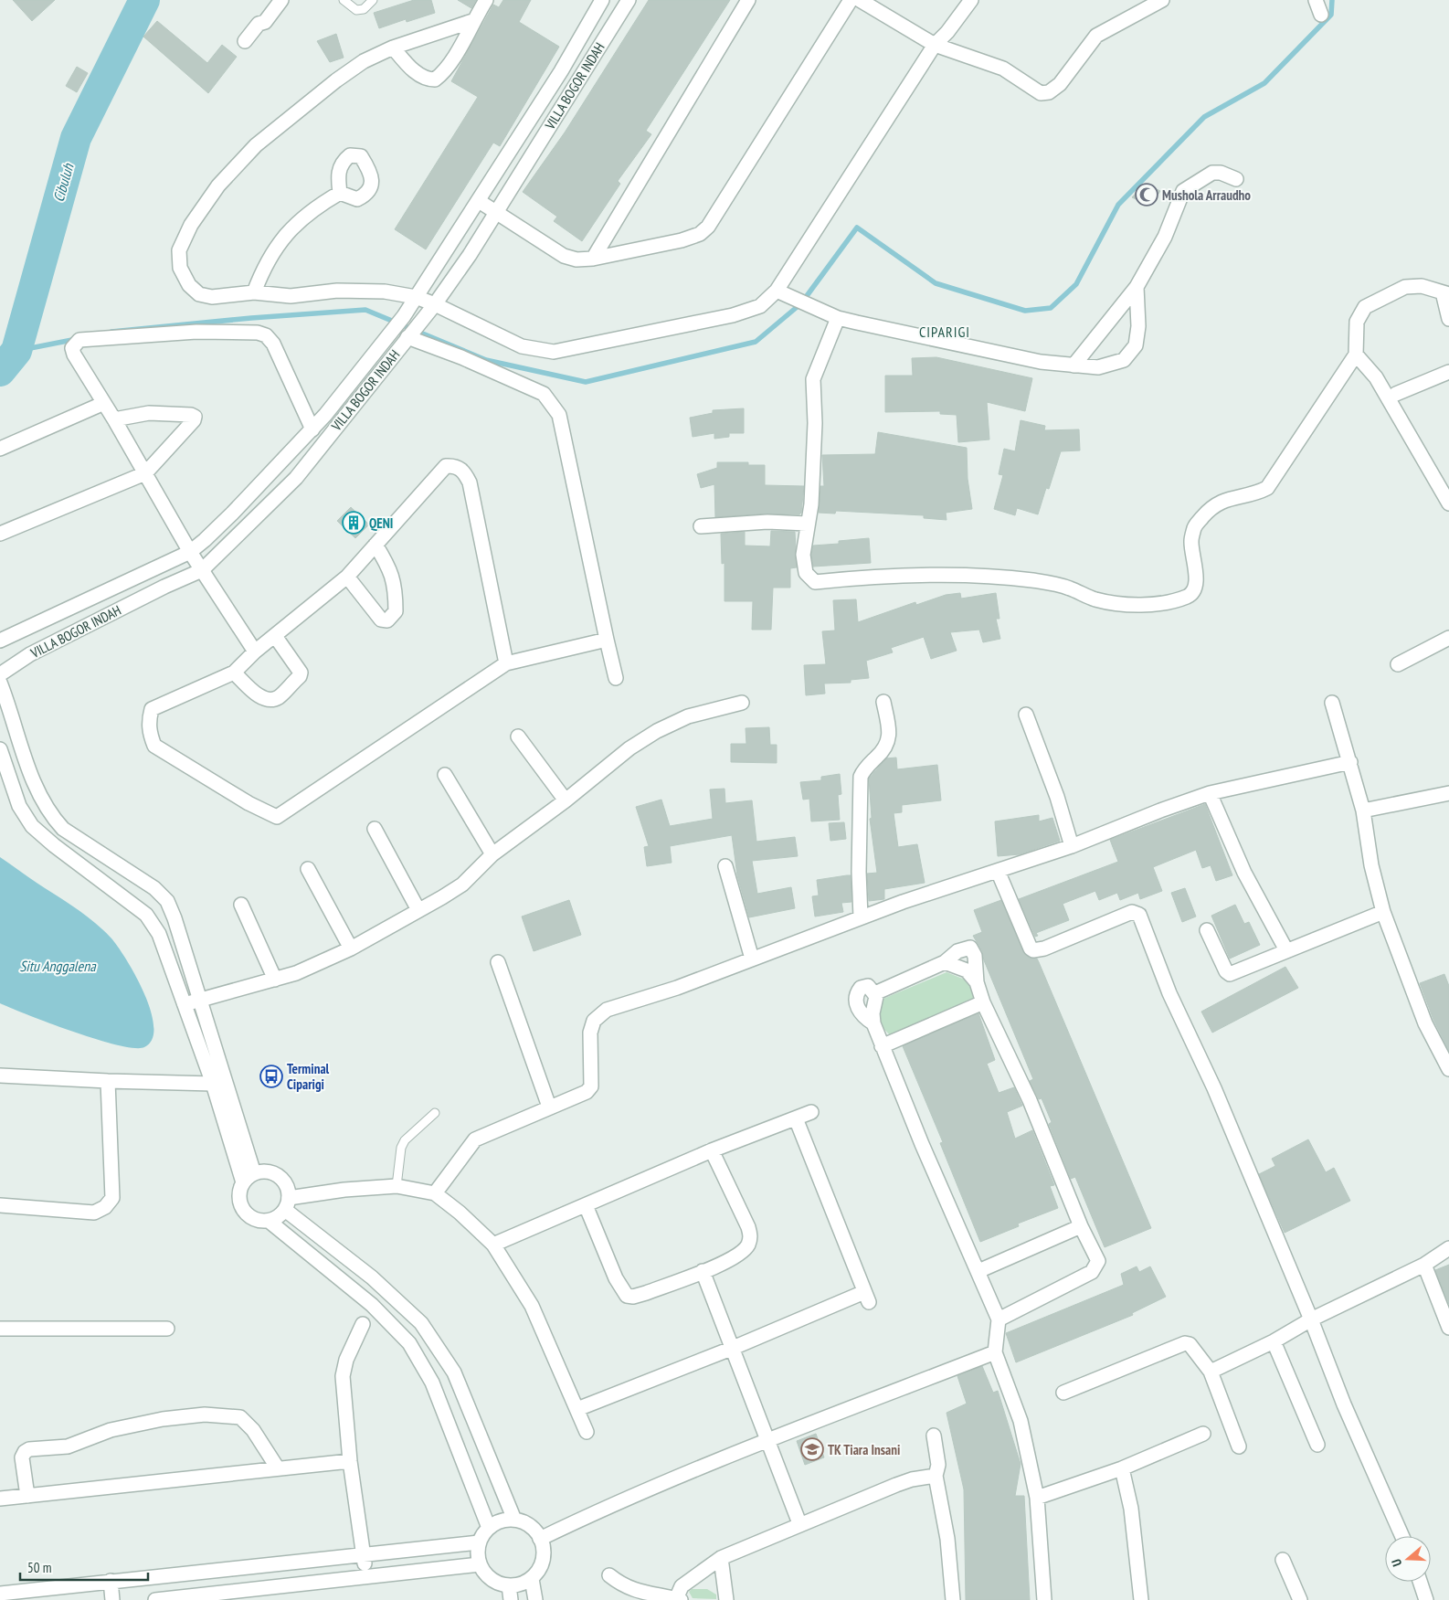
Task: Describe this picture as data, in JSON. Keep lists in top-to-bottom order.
{
  "streets": {
    "street": ["VILLA BOGOR INDAH"]
  },
  "districts": ["CIPARIGI"],
  "water": ["Cibuluh", "Situ Anggalena"],
  "places": {
    "mosque": ["Mushola Arraudho"],
    "building": ["QENI"],
    "bus stop": ["Terminal Ciparigi"],
    "school or university": ["TK Tiara Insani"]
  },
  "scale_bar": "50 m",
  "north": "left"
}
